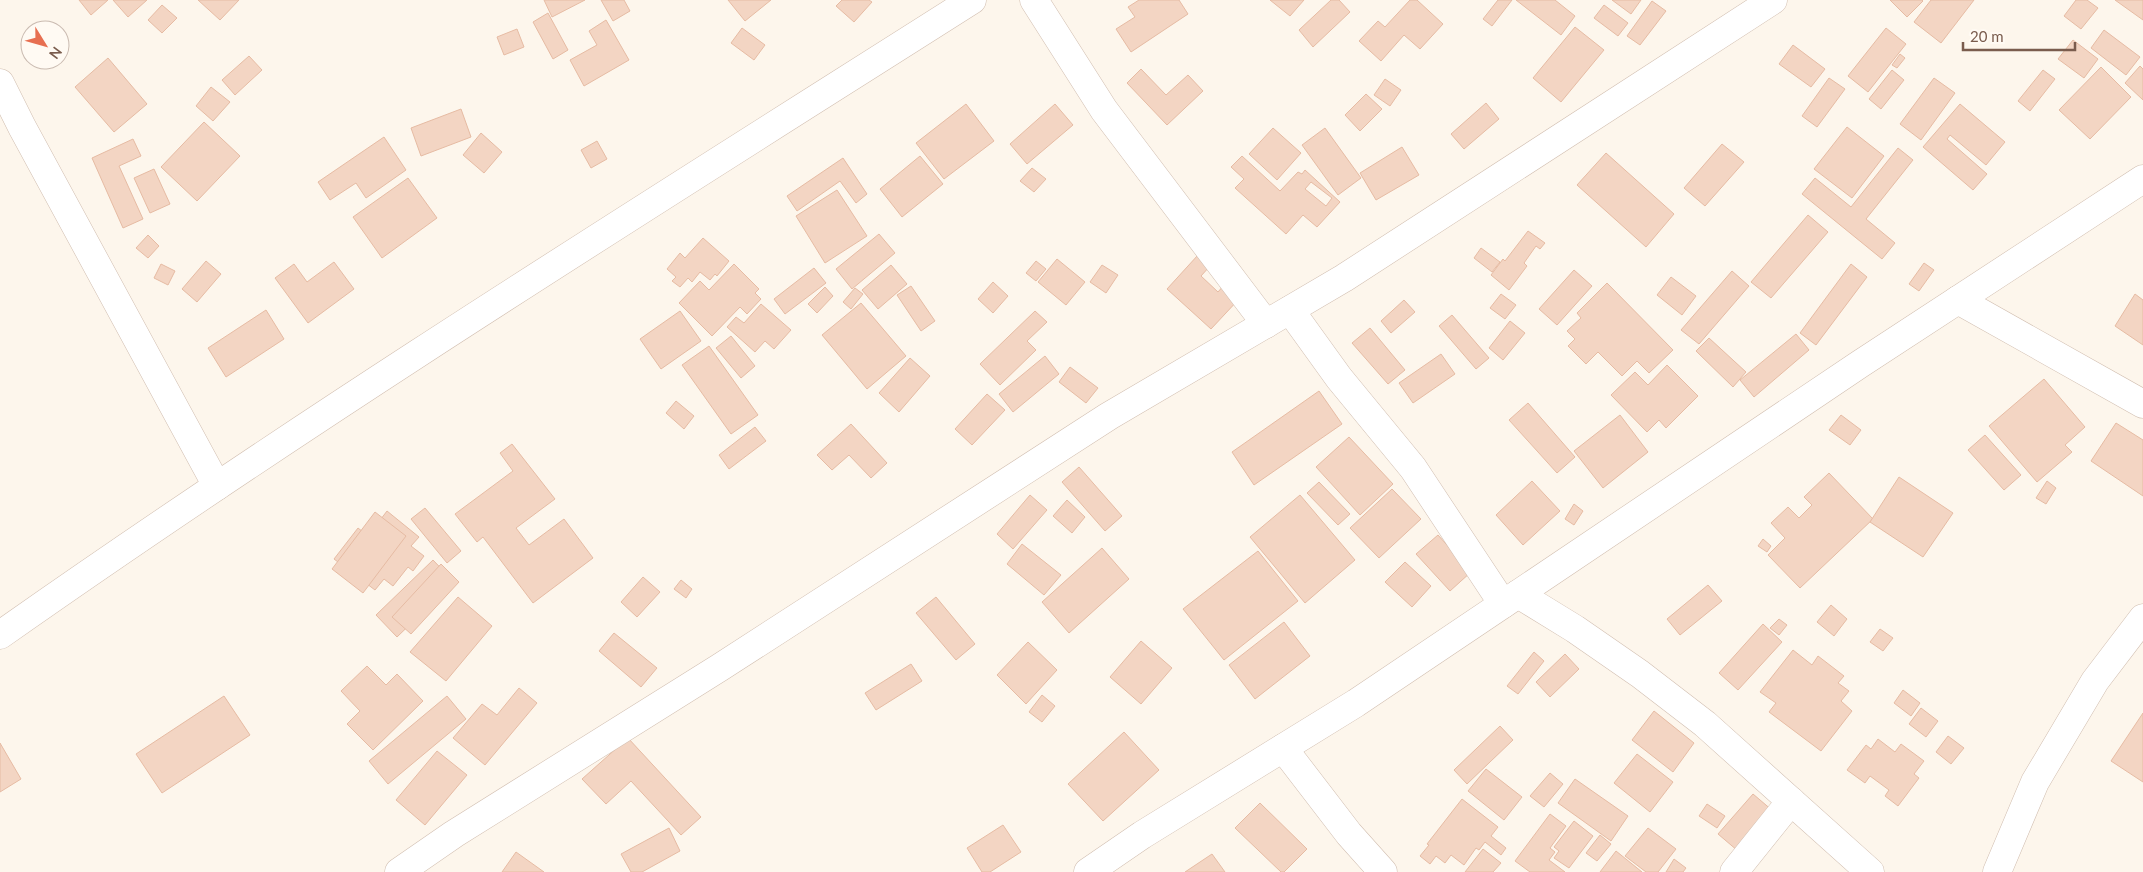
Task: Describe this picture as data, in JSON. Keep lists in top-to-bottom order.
{
  "scale_bar": "20 m",
  "north": "bottom right"
}
